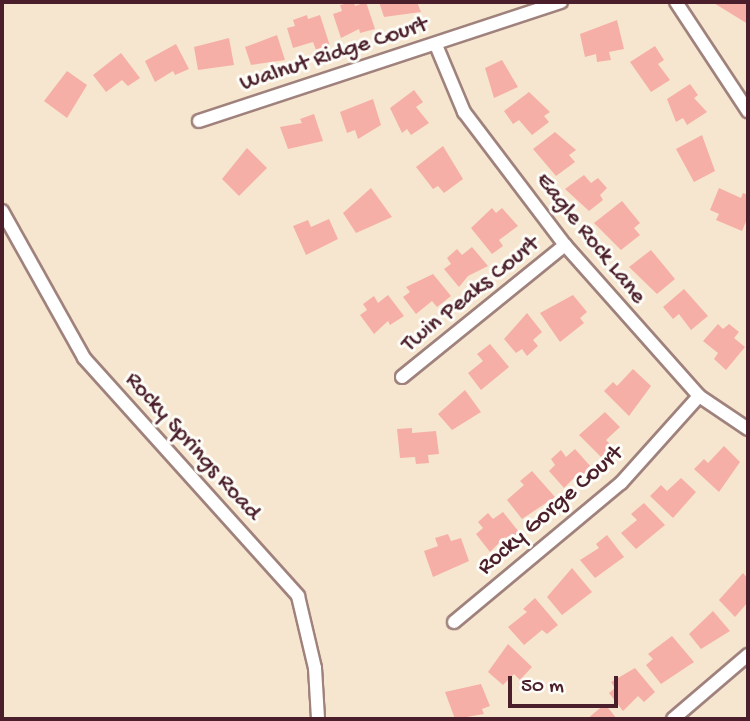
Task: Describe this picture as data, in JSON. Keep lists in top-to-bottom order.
{
  "streets": {
    "street": [
      "Walnut Ridge Court",
      "Eagle Rock Lane",
      "Twin Peaks Court",
      "Rocky Springs Road",
      "Rocky Gorge Court"
    ]
  },
  "crossings": [
    ["Walnut Ridge Court", "Eagle Rock Lane"],
    ["Eagle Rock Lane", "Twin Peaks Court"],
    ["Eagle Rock Lane", "Rocky Gorge Court"]
  ],
  "scale_bar": "50 m"
}
